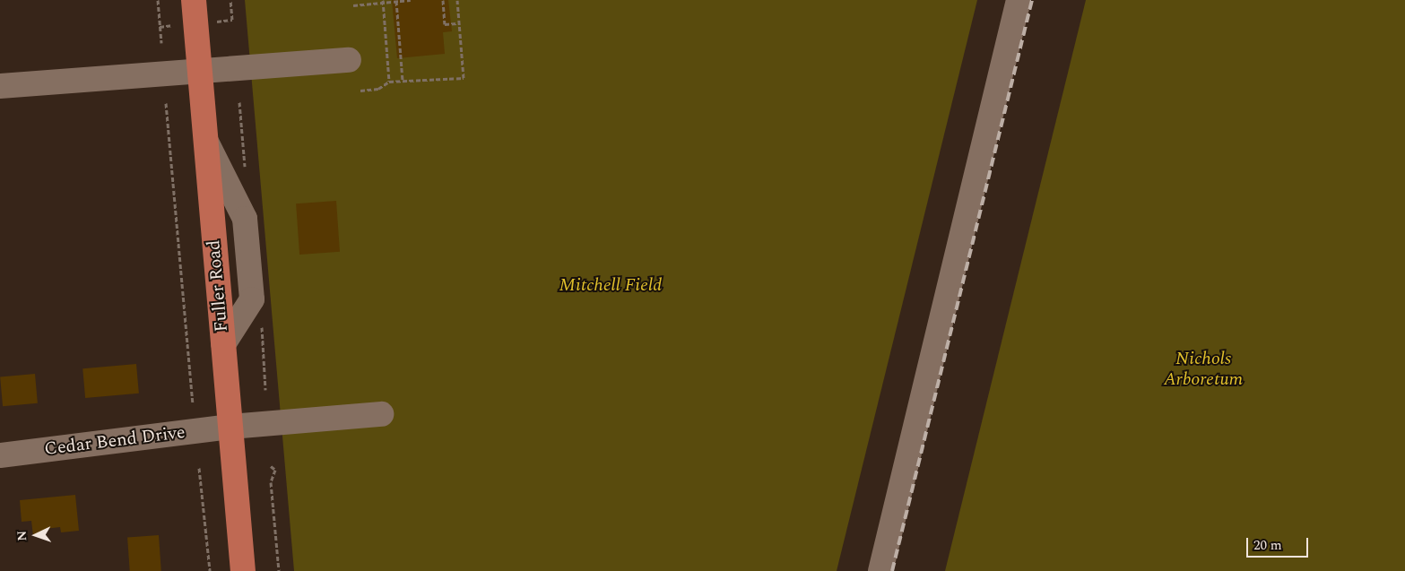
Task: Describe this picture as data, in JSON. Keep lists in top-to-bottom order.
{
  "streets": {
    "main road": ["Fuller Road"],
    "street": ["Cedar Bend Drive"]
  },
  "crossings": [
    ["Fuller Road", "Cedar Bend Drive"]
  ],
  "parks": ["Mitchell Field", "Nichols Arboretum"],
  "scale_bar": "20 m",
  "north": "left"
}
